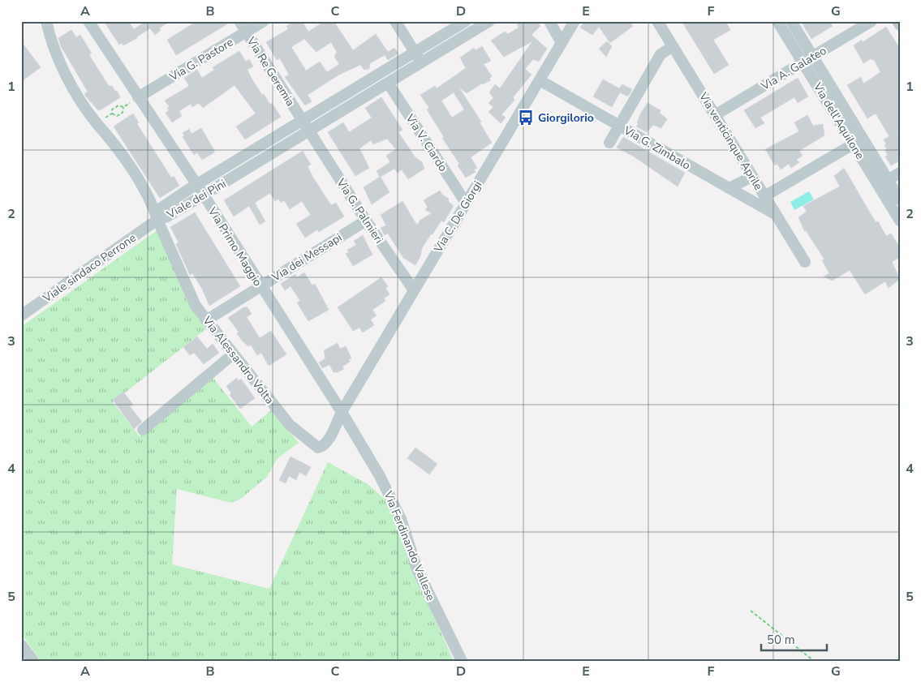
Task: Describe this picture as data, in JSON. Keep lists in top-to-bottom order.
{
  "streets": {
    "street": [
      "Via G. Pastore",
      "Via A. Galateo",
      "Via Re Geremia",
      "Via dell'Aquilone",
      "Via venticinque Aprile",
      "Via V. Ciardo",
      "Via G. Zimbalo",
      "Viale dei Pini",
      "Via G. Palmieri",
      "Via C. De Giorgi",
      "Via Primo Maggio",
      "Via dei Messapi",
      "Viale sindaco Perrone",
      "Via Alessandro Volta",
      "Via Ferdinando Vallese"
    ]
  },
  "crossings": [
    ["Via G. Pastore", "Via Re Geremia"],
    ["Via G. Pastore", "Via Primo Maggio"],
    ["Via A. Galateo", "Via dell'Aquilone"],
    ["Via A. Galateo", "Via venticinque Aprile"],
    ["Via Re Geremia", "Viale dei Pini"],
    ["Via Re Geremia", "Via G. Palmieri"],
    ["Via venticinque Aprile", "Via G. Zimbalo"],
    ["Via V. Ciardo", "Viale dei Pini"],
    ["Via V. Ciardo", "Via C. De Giorgi"],
    ["Via G. Zimbalo", "Via C. De Giorgi"],
    ["Viale dei Pini", "Via G. Palmieri"],
    ["Viale dei Pini", "Via Primo Maggio"],
    ["Viale dei Pini", "Viale sindaco Perrone"],
    ["Viale dei Pini", "Via Alessandro Volta"],
    ["Via G. Palmieri", "Via C. De Giorgi"],
    ["Via G. Palmieri", "Via dei Messapi"],
    ["Via C. De Giorgi", "Via Primo Maggio"],
    ["Via C. De Giorgi", "Via Alessandro Volta"],
    ["Via C. De Giorgi", "Via Ferdinando Vallese"],
    ["Via Primo Maggio", "Via dei Messapi"],
    ["Via Primo Maggio", "Via Alessandro Volta"],
    ["Via Primo Maggio", "Via Ferdinando Vallese"],
    ["Via dei Messapi", "Via Alessandro Volta"],
    ["Viale sindaco Perrone", "Via Alessandro Volta"],
    ["Via Alessandro Volta", "Via Ferdinando Vallese"]
  ],
  "places": {
    "bus stop": ["Giorgilorio"]
  },
  "scale_bar": "50 m",
  "grid": {
    "columns": [
      "A",
      "B",
      "C",
      "D",
      "E",
      "F",
      "G"
    ],
    "rows": [
      "1",
      "2",
      "3",
      "4",
      "5"
    ]
  }
}
